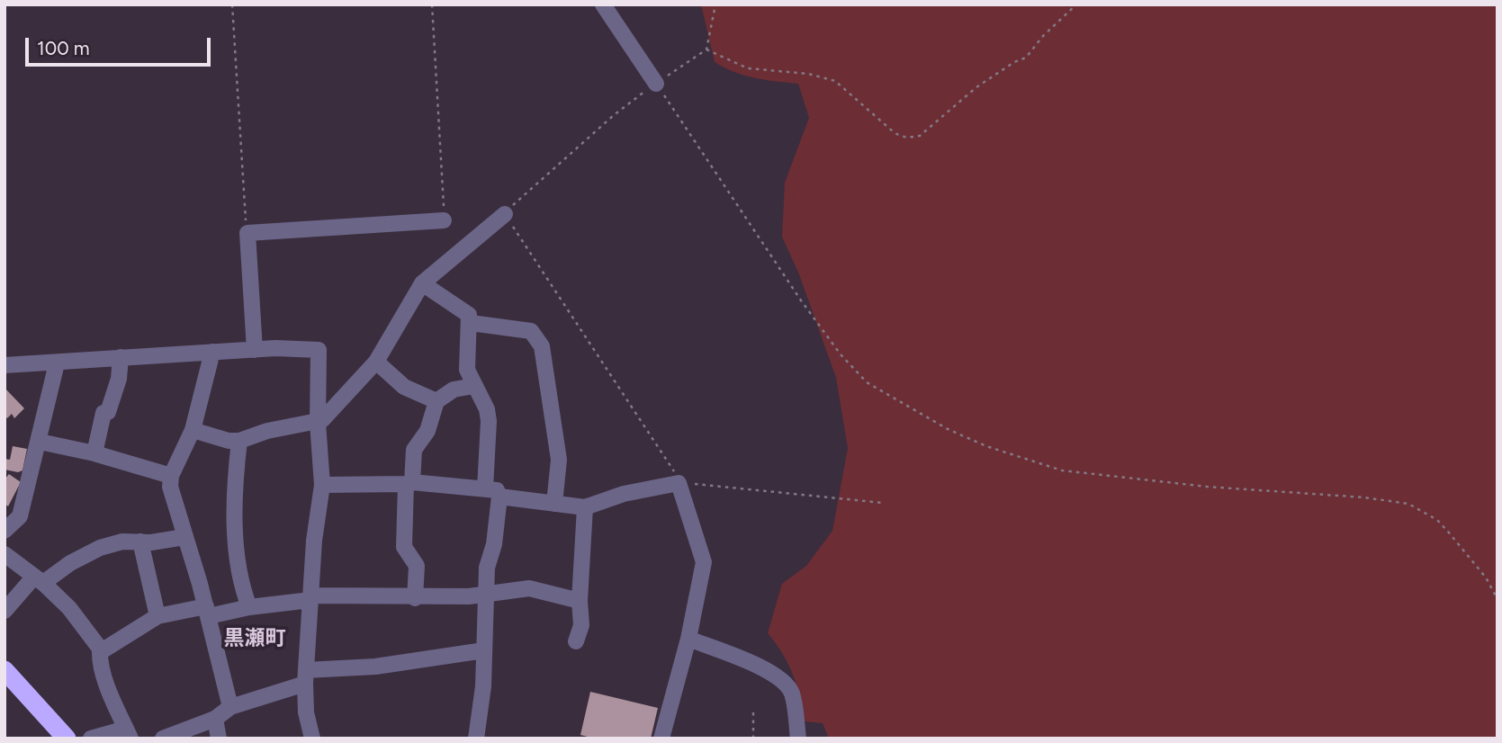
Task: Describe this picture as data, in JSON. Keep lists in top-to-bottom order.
{
  "districts": ["黒瀬町"],
  "scale_bar": "100 m"
}
